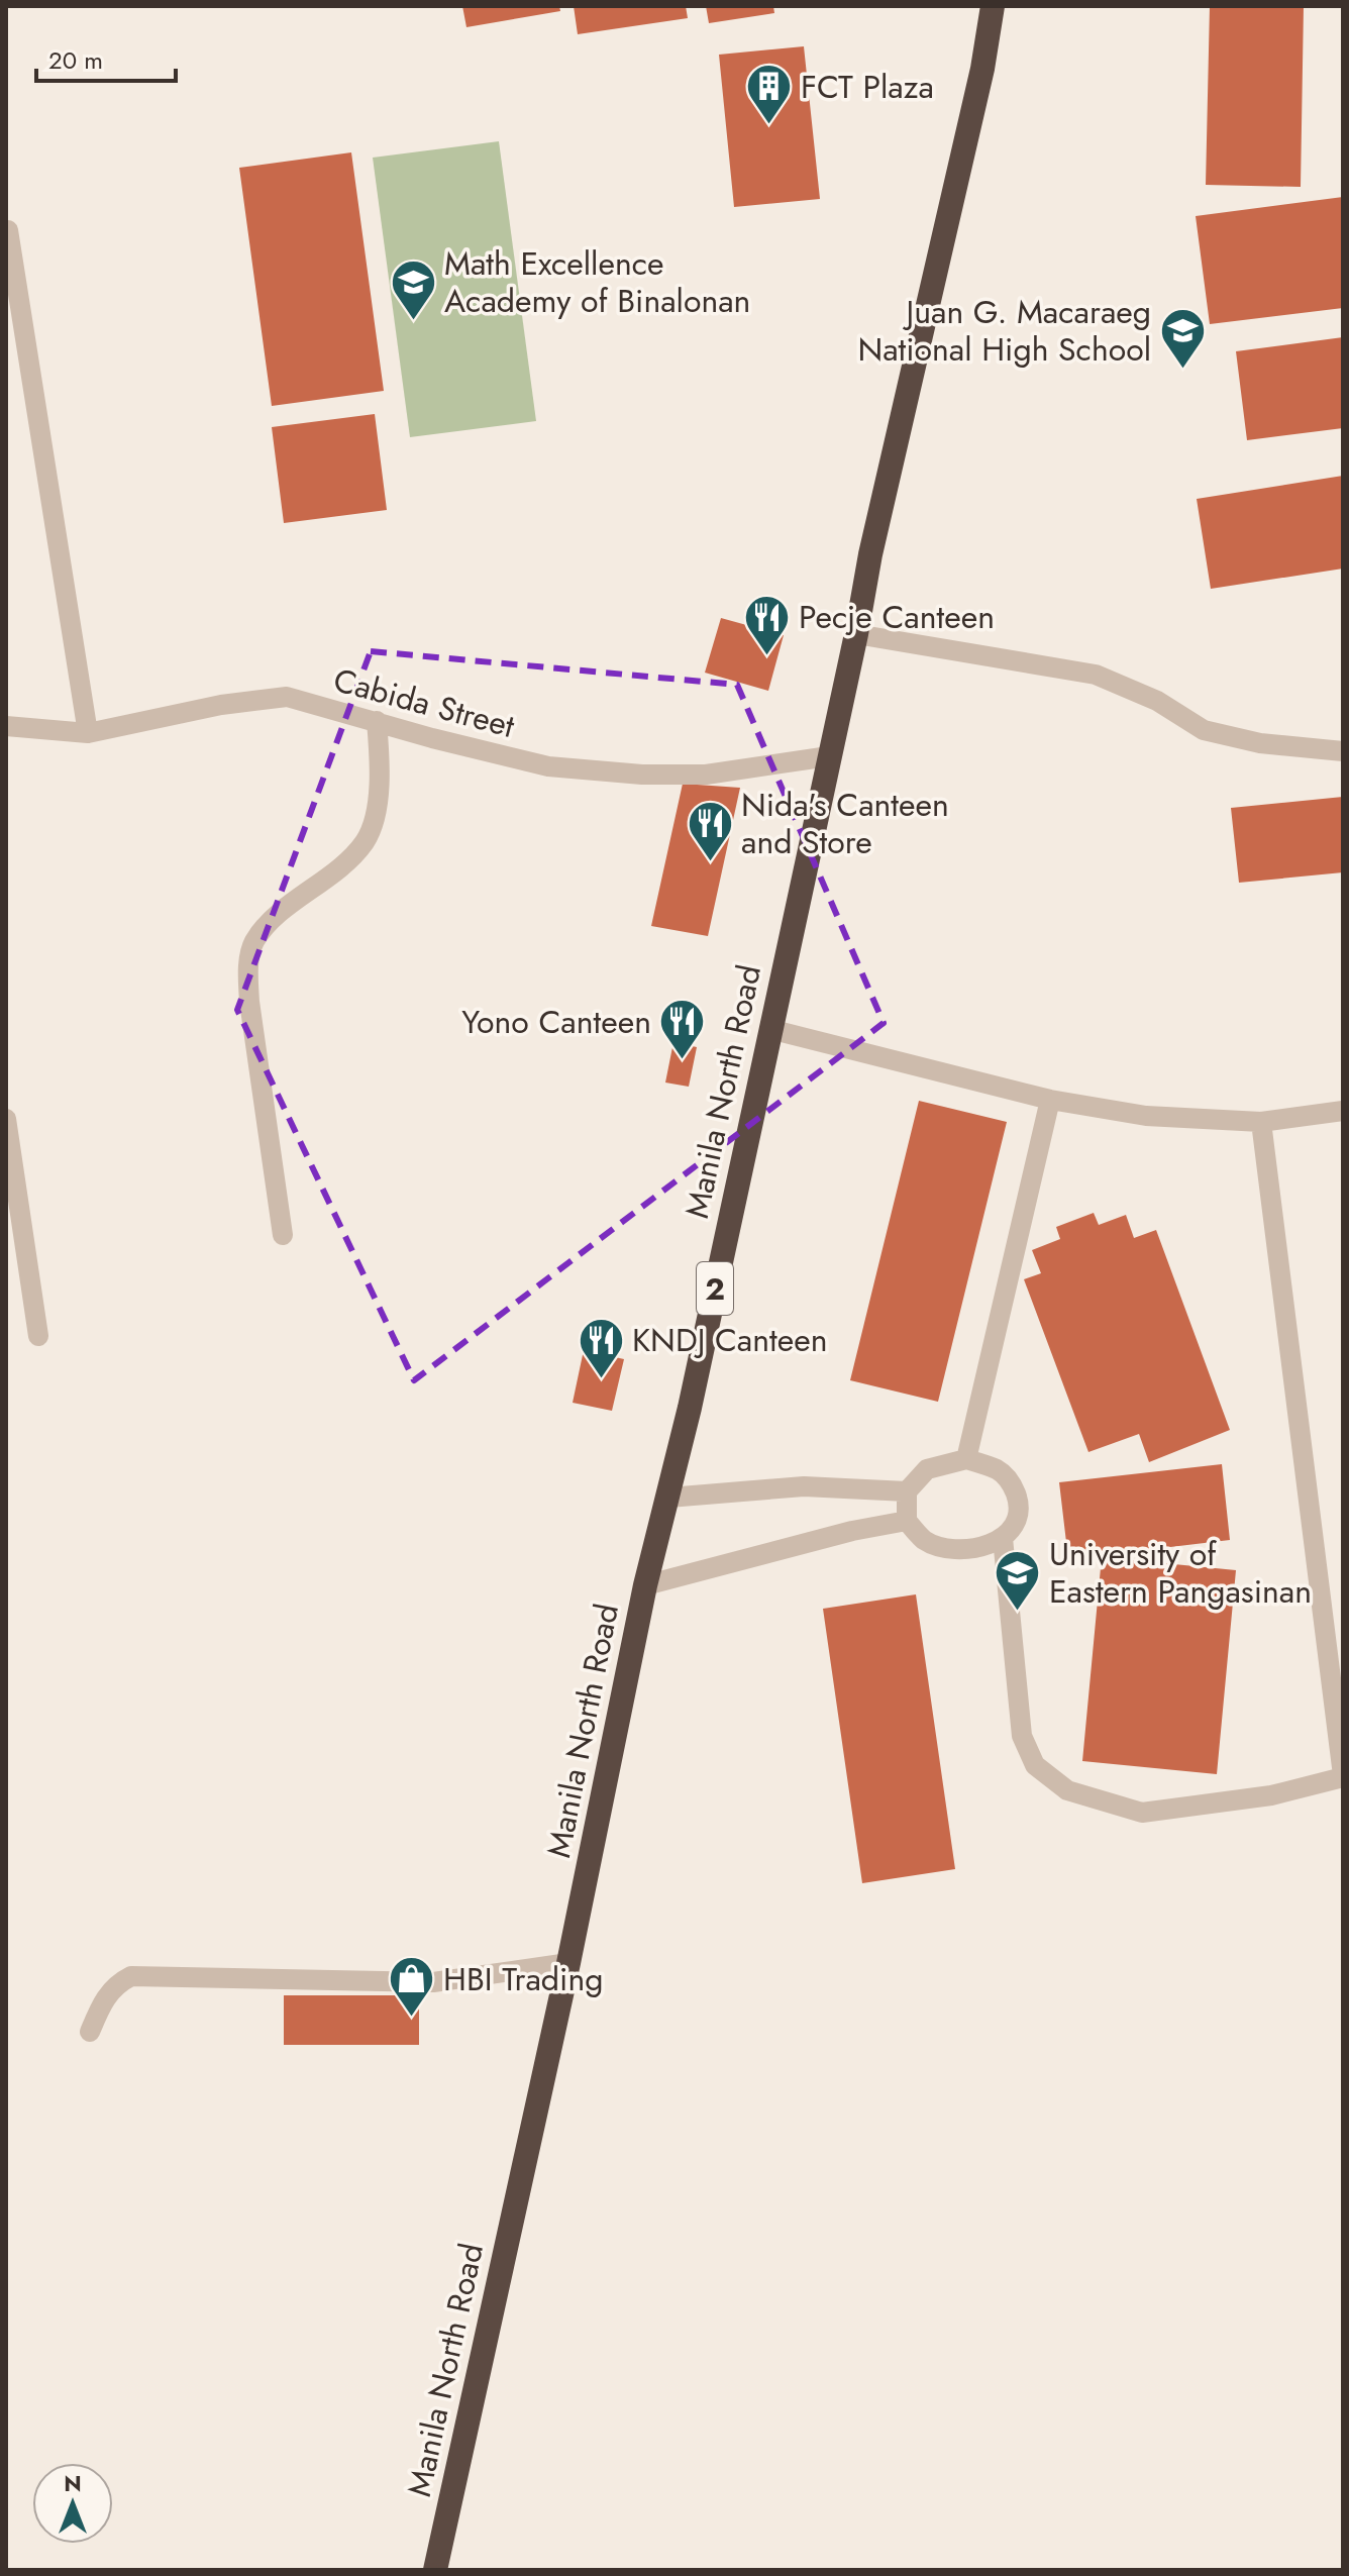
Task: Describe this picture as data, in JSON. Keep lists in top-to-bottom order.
{
  "streets": {
    "highway": ["Manila North Road", "2"],
    "street": ["Cabida Street"]
  },
  "crossings": [
    ["Cabida Street", "Manila North Road"]
  ],
  "places": {
    "building": ["FCT Plaza"],
    "school or university": ["Math Excellence Academy of Binalonan", "Juan G. Macaraeg National High School", "University of Eastern Pangasinan"],
    "restaurant": [
      "Pecje Canteen",
      "Nida's Canteen and Store",
      "Yono Canteen",
      "KNDJ Canteen"
    ],
    "shop": ["HBI Trading"]
  },
  "scale_bar": "20 m",
  "north": "top"
}
